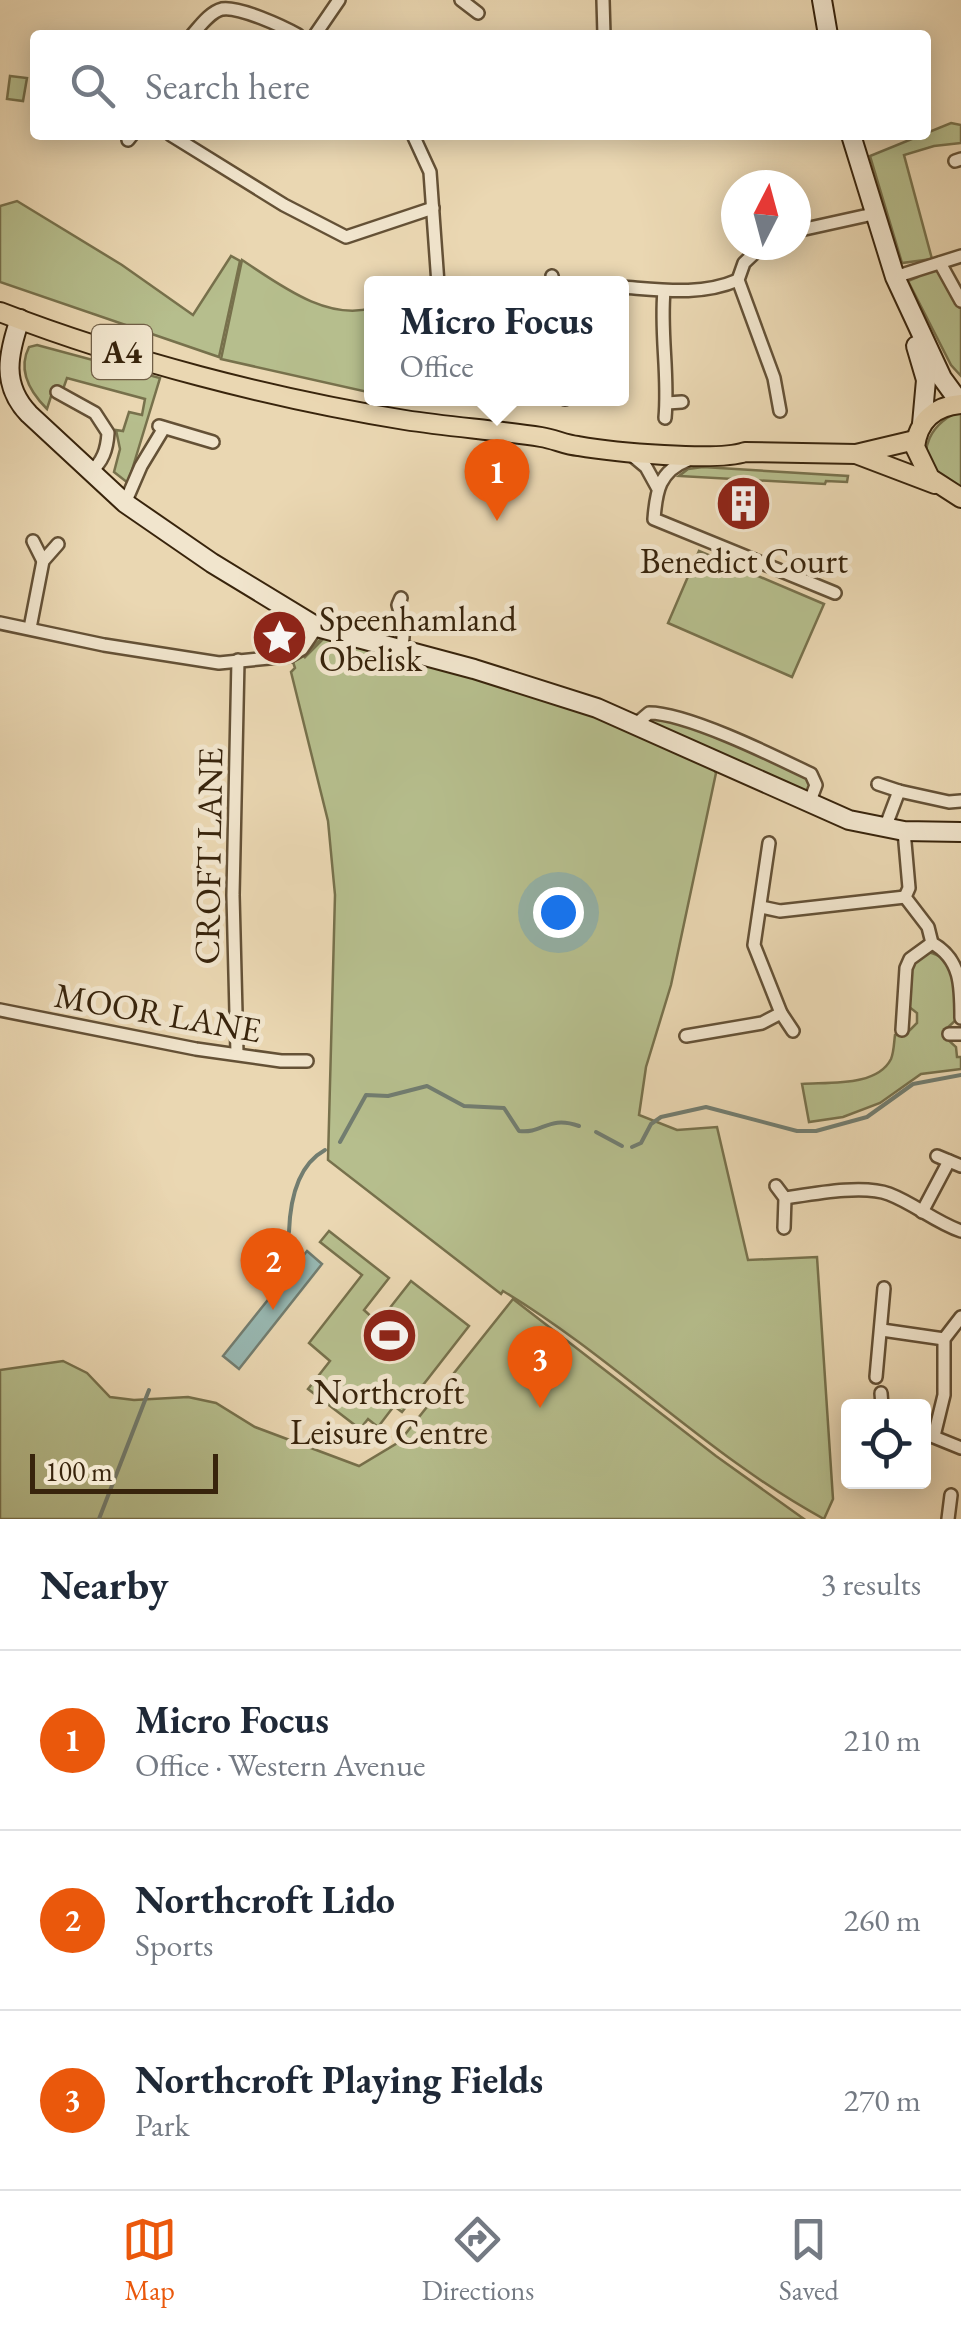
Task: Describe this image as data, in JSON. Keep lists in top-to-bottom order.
{
  "streets": {
    "main road": ["A4"],
    "street": ["CROFT LANE", "MOOR LANE"]
  },
  "crossings": [
    ["CROFT LANE", "MOOR LANE"]
  ],
  "places": {
    "building": ["Benedict Court"],
    "place": ["Speenhamland Obelisk"],
    "sports": ["Northcroft Leisure Centre"]
  },
  "scale_bar": "100 m",
  "north": "top",
  "page": {
    "search": "Search here",
    "popup": ["Micro Focus", "Office"],
    "pins": ["1", "2", "3"],
    "scale": "100 m",
    "heading": ["Nearby", "3 results"],
    "list": [
      {
        "mark": "1",
        "name": "Micro Focus",
        "note": "Office · Western Avenue",
        "value": "210 m"
      },
      {
        "mark": "2",
        "name": "Northcroft Lido",
        "note": "Sports",
        "value": "260 m"
      },
      {
        "mark": "3",
        "name": "Northcroft Playing Fields",
        "note": "Park",
        "value": "270 m"
      }
    ],
    "nav": ["Map", "Directions", "Saved"]
  }
}
